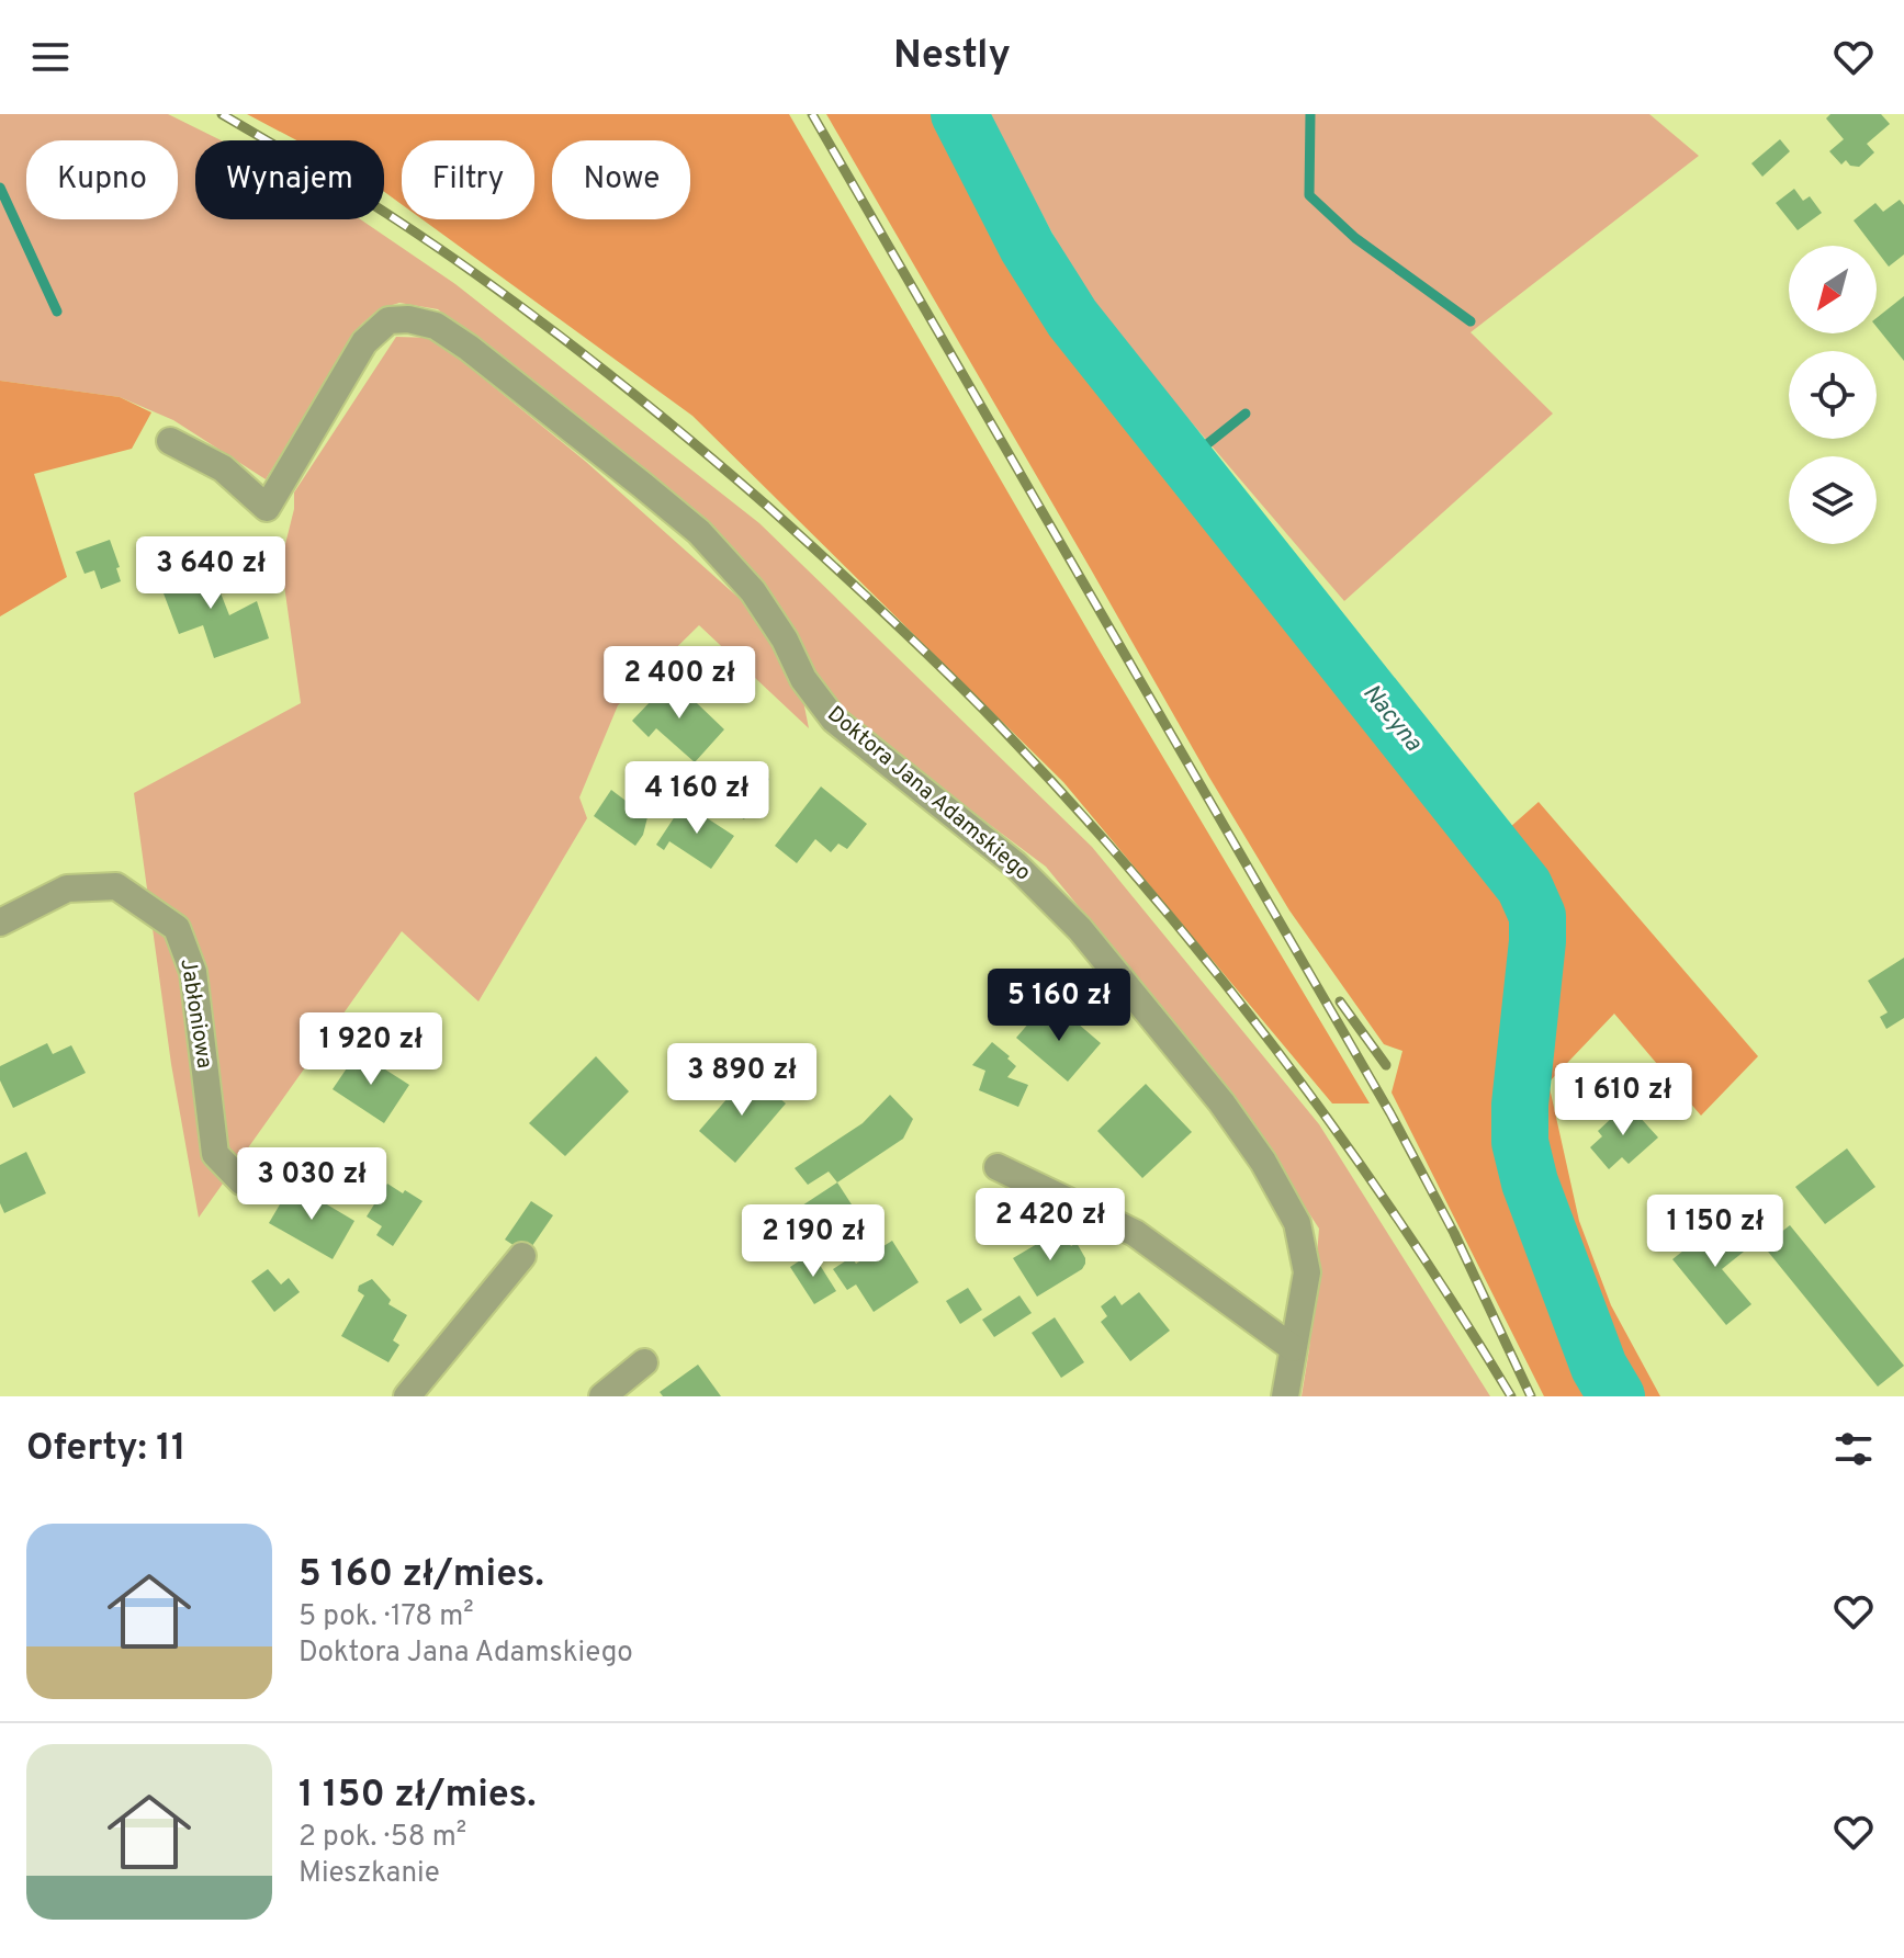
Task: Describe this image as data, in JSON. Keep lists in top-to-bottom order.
{
  "streets": {
    "street": ["Doktora Jana Adamskiego", "Jabłoniowa"]
  },
  "water": ["Nacyna"],
  "north": "bottom left",
  "page": {
    "header": "Nestly",
    "chip": [
      "Kupno",
      "Wynajem",
      "Filtry",
      "Nowe"
    ],
    "price": [
      "3 640 zł",
      "2 400 zł",
      "4 160 zł",
      "5 160 zł",
      "1 920 zł",
      "3 890 zł",
      "1 610 zł",
      "3 030 zł",
      "2 420 zł",
      "1 150 zł",
      "2 190 zł"
    ],
    "heading": "Oferty: 11",
    "list": [
      {
        "name": "5 160 zł/mies.",
        "note": "5 pok. · 178 m² · Doktora Jana Adamskiego"
      },
      {
        "name": "1 150 zł/mies.",
        "note": "2 pok. · 58 m² · Mieszkanie"
      }
    ]
  }
}
